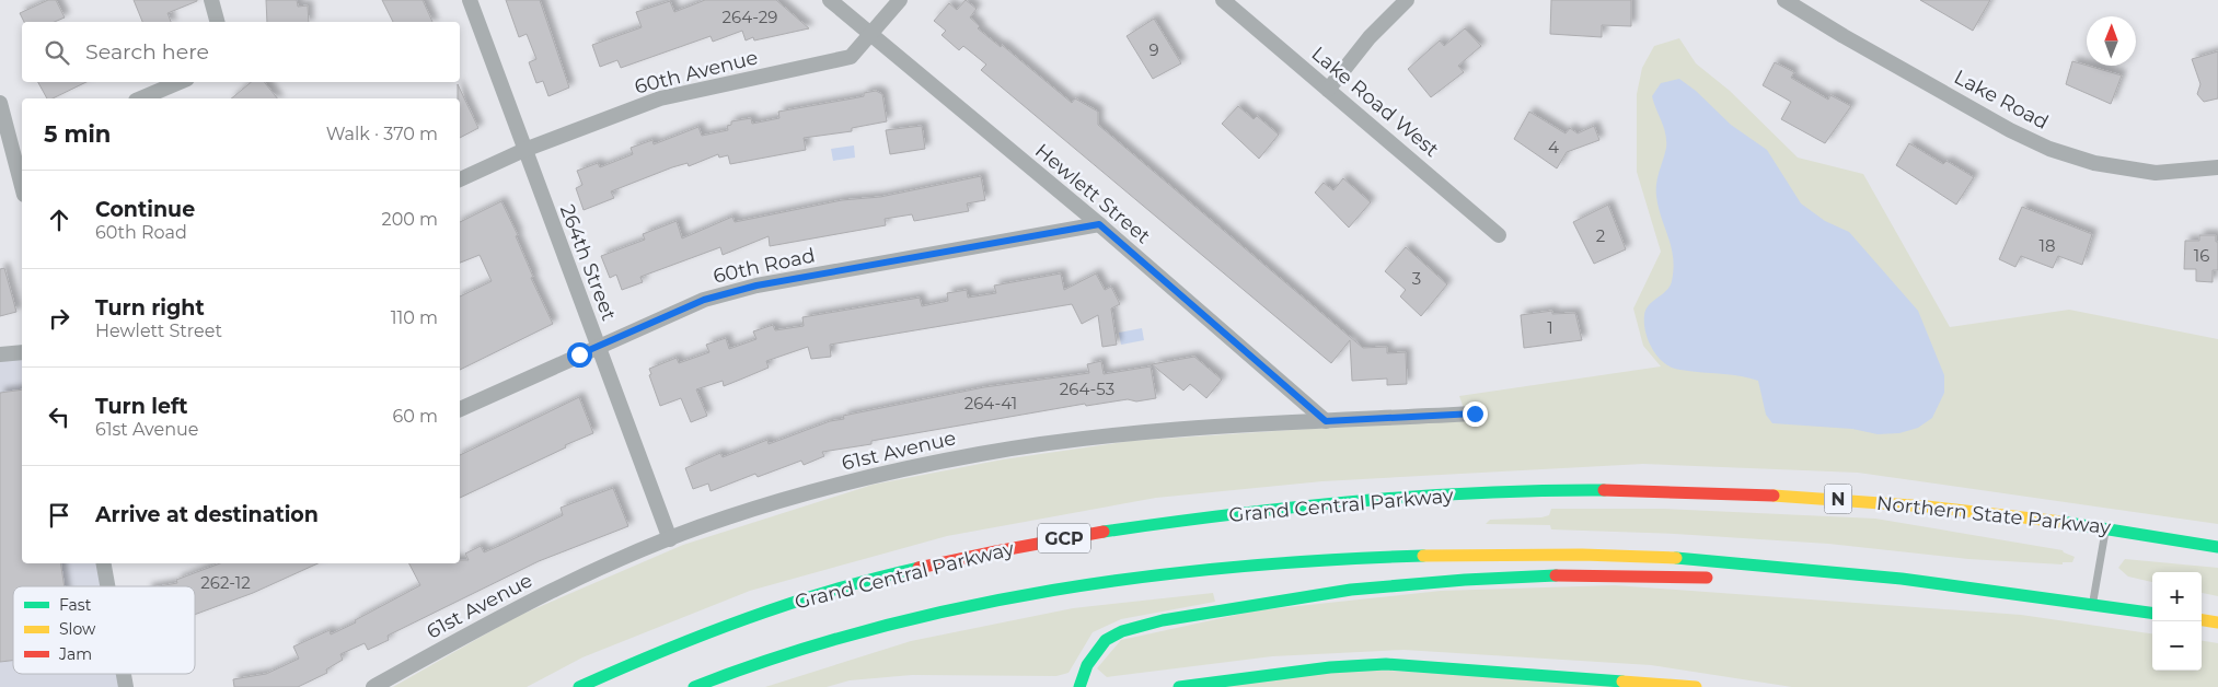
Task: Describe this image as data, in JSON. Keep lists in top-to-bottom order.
{
  "streets": {
    "main road": [
      "N",
      "Grand Central Parkway",
      "Northern State Parkway",
      "GCP"
    ],
    "street": [
      "60th Avenue",
      "Lake Road",
      "Lake Road West",
      "Hewlett Street",
      "264th Street",
      "60th Road",
      "61st Avenue"
    ]
  },
  "crossings": [
    ["60th Avenue", "Hewlett Street"],
    ["60th Avenue", "264th Street"],
    ["Hewlett Street", "60th Road"],
    ["Hewlett Street", "61st Avenue"],
    ["264th Street", "60th Road"],
    ["264th Street", "61st Avenue"],
    ["Grand Central Parkway", "Northern State Parkway"]
  ],
  "house_numbers": [
    "264-29",
    "9",
    "4",
    "2",
    "18",
    "16",
    "3",
    "1",
    "264-53",
    "264-41",
    "262-12"
  ],
  "legend": ["Fast", "Slow", "Jam"],
  "north": "top",
  "page": {
    "search": "Search here",
    "heading": ["5 min", "Walk · 370 m"],
    "list": [
      ["Continue", "60th Road", "200 m"],
      ["Turn right", "Hewlett Street", "110 m"],
      ["Turn left", "61st Avenue", "60 m"],
      "Arrive at destination"
    ],
    "map_buttons": ["+", "−"]
  }
}
